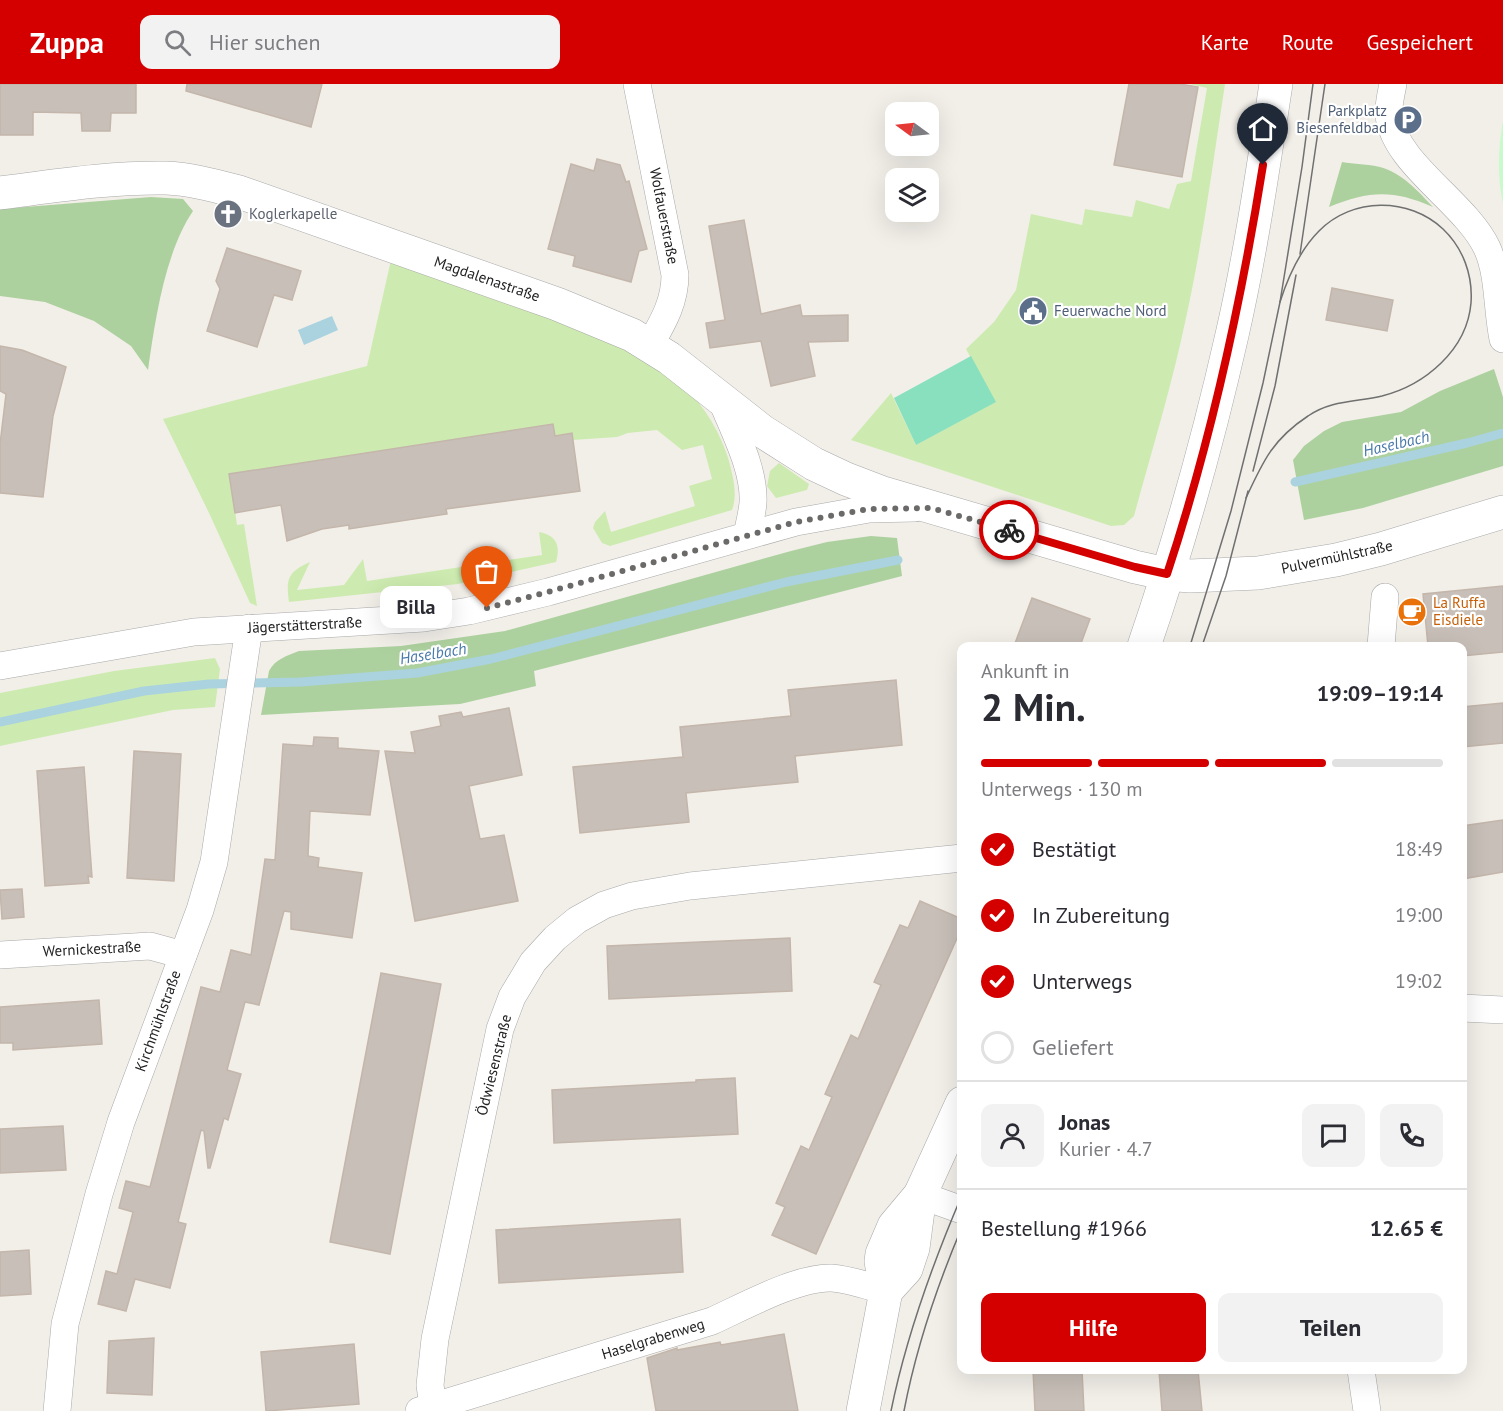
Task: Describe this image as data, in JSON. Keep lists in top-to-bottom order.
{
  "streets": {
    "street": [
      "Wolfauerstraße",
      "Magdalenastraße",
      "Pulvermühlstraße",
      "Jägerstätterstraße",
      "Wernickestraße",
      "Kirchmühlstraße",
      "Ödwiesenstraße",
      "Haselgrabenweg"
    ]
  },
  "crossings": [
    ["Wolfauerstraße", "Magdalenastraße"],
    ["Magdalenastraße", "Jägerstätterstraße"],
    ["Pulvermühlstraße", "Jägerstätterstraße"],
    ["Jägerstätterstraße", "Kirchmühlstraße"],
    ["Wernickestraße", "Kirchmühlstraße"],
    ["Ödwiesenstraße", "Haselgrabenweg"]
  ],
  "water": ["Haselbach"],
  "places": {
    "parking": ["Parkplatz Biesenfeldbad"],
    "church": ["Koglerkapelle"],
    "public building": ["Feuerwache Nord"],
    "other": ["Billa"],
    "cafe": ["La Ruffa Eisdiele"]
  },
  "north": "left",
  "page": {
    "header": "Zuppa",
    "search": "Hier suchen",
    "nav": ["Karte", "Route", "Gespeichert"],
    "bubble": "Billa",
    "heading": ["2 Min.", "Ankunft in", "19:09–19:14"],
    "panel": [
      "Jonas",
      "Kurier · 4.7",
      "Bestellung #1966",
      "12.65 €"
    ],
    "bar": "Unterwegs · 130 m",
    "list": [
      ["Bestätigt", "18:49"],
      ["In Zubereitung", "19:00"],
      ["Unterwegs", "19:02"],
      "Geliefert"
    ],
    "buttons": ["Hilfe", "Teilen"]
  }
}
